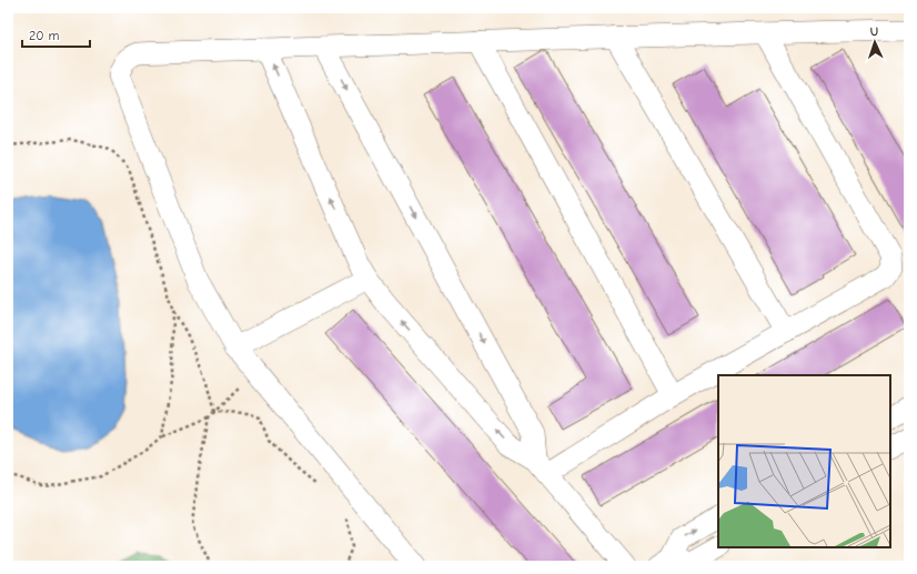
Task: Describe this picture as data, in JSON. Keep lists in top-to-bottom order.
{
  "scale_bar": "20 m",
  "north": "top"
}
